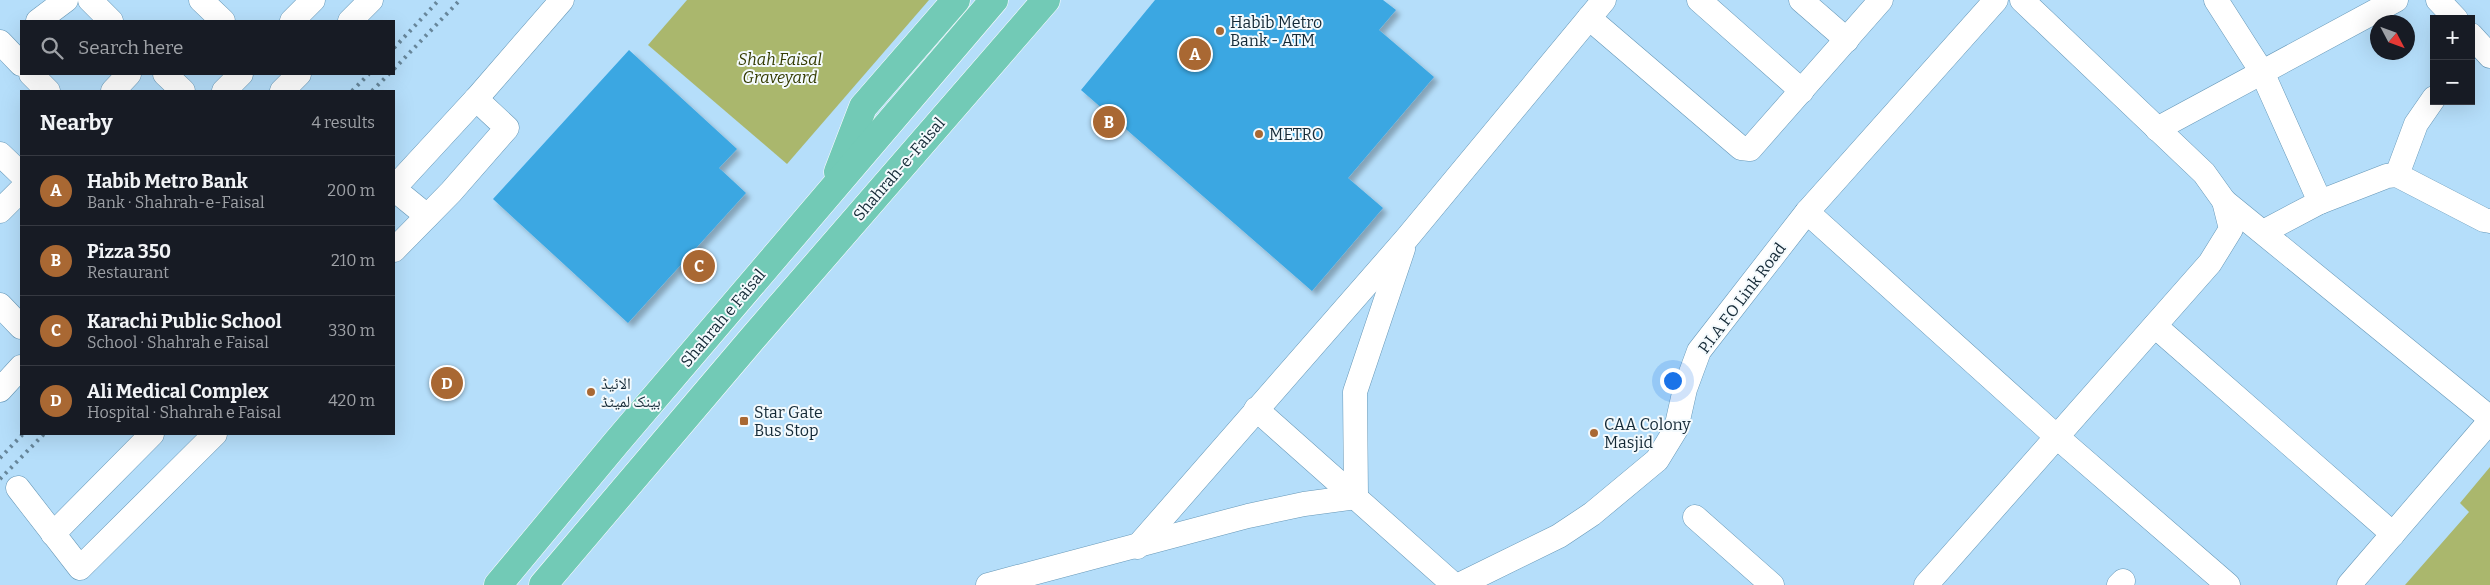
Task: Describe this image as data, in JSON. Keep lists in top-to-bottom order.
{
  "streets": {
    "highway": ["Shahrah-e-Faisal", "Shahrah e Faisal"],
    "street": ["P.I.A F.O Link Road"]
  },
  "parks": ["Shah Faisal Graveyard"],
  "places": {
    "other": [
      "Habib Metro Bank - ATM",
      "METRO",
      "الائیڈ بینک لمیٹڈ",
      "CAA Colony Masjid"
    ],
    "transit": ["Star Gate Bus Stop"]
  },
  "north": "bottom right",
  "page": {
    "map_buttons": ["+", "−"],
    "search": "Search here",
    "pins": [
      "A",
      "B",
      "C",
      "D"
    ],
    "heading": ["Nearby", "4 results"],
    "list": [
      {
        "mark": "A",
        "name": "Habib Metro Bank",
        "note": "Bank · Shahrah-e-Faisal",
        "value": "200 m"
      },
      {
        "mark": "B",
        "name": "Pizza 350",
        "note": "Restaurant",
        "value": "210 m"
      },
      {
        "mark": "C",
        "name": "Karachi Public School",
        "note": "School · Shahrah e Faisal",
        "value": "330 m"
      },
      {
        "mark": "D",
        "name": "Ali Medical Complex",
        "note": "Hospital · Shahrah e Faisal",
        "value": "420 m"
      }
    ]
  }
}
